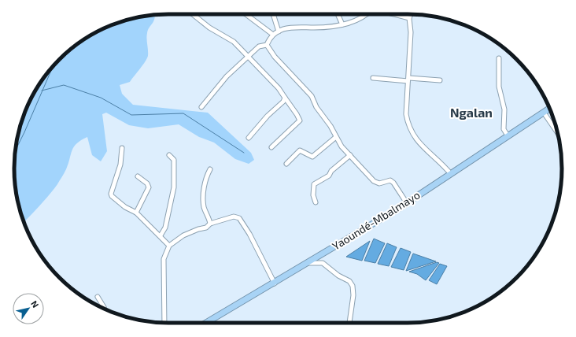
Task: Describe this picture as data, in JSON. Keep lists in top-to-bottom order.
{
  "streets": {
    "highway": ["Yaoundé-Mbalmayo"]
  },
  "districts": ["Ngalan"],
  "north": "top right"
}
